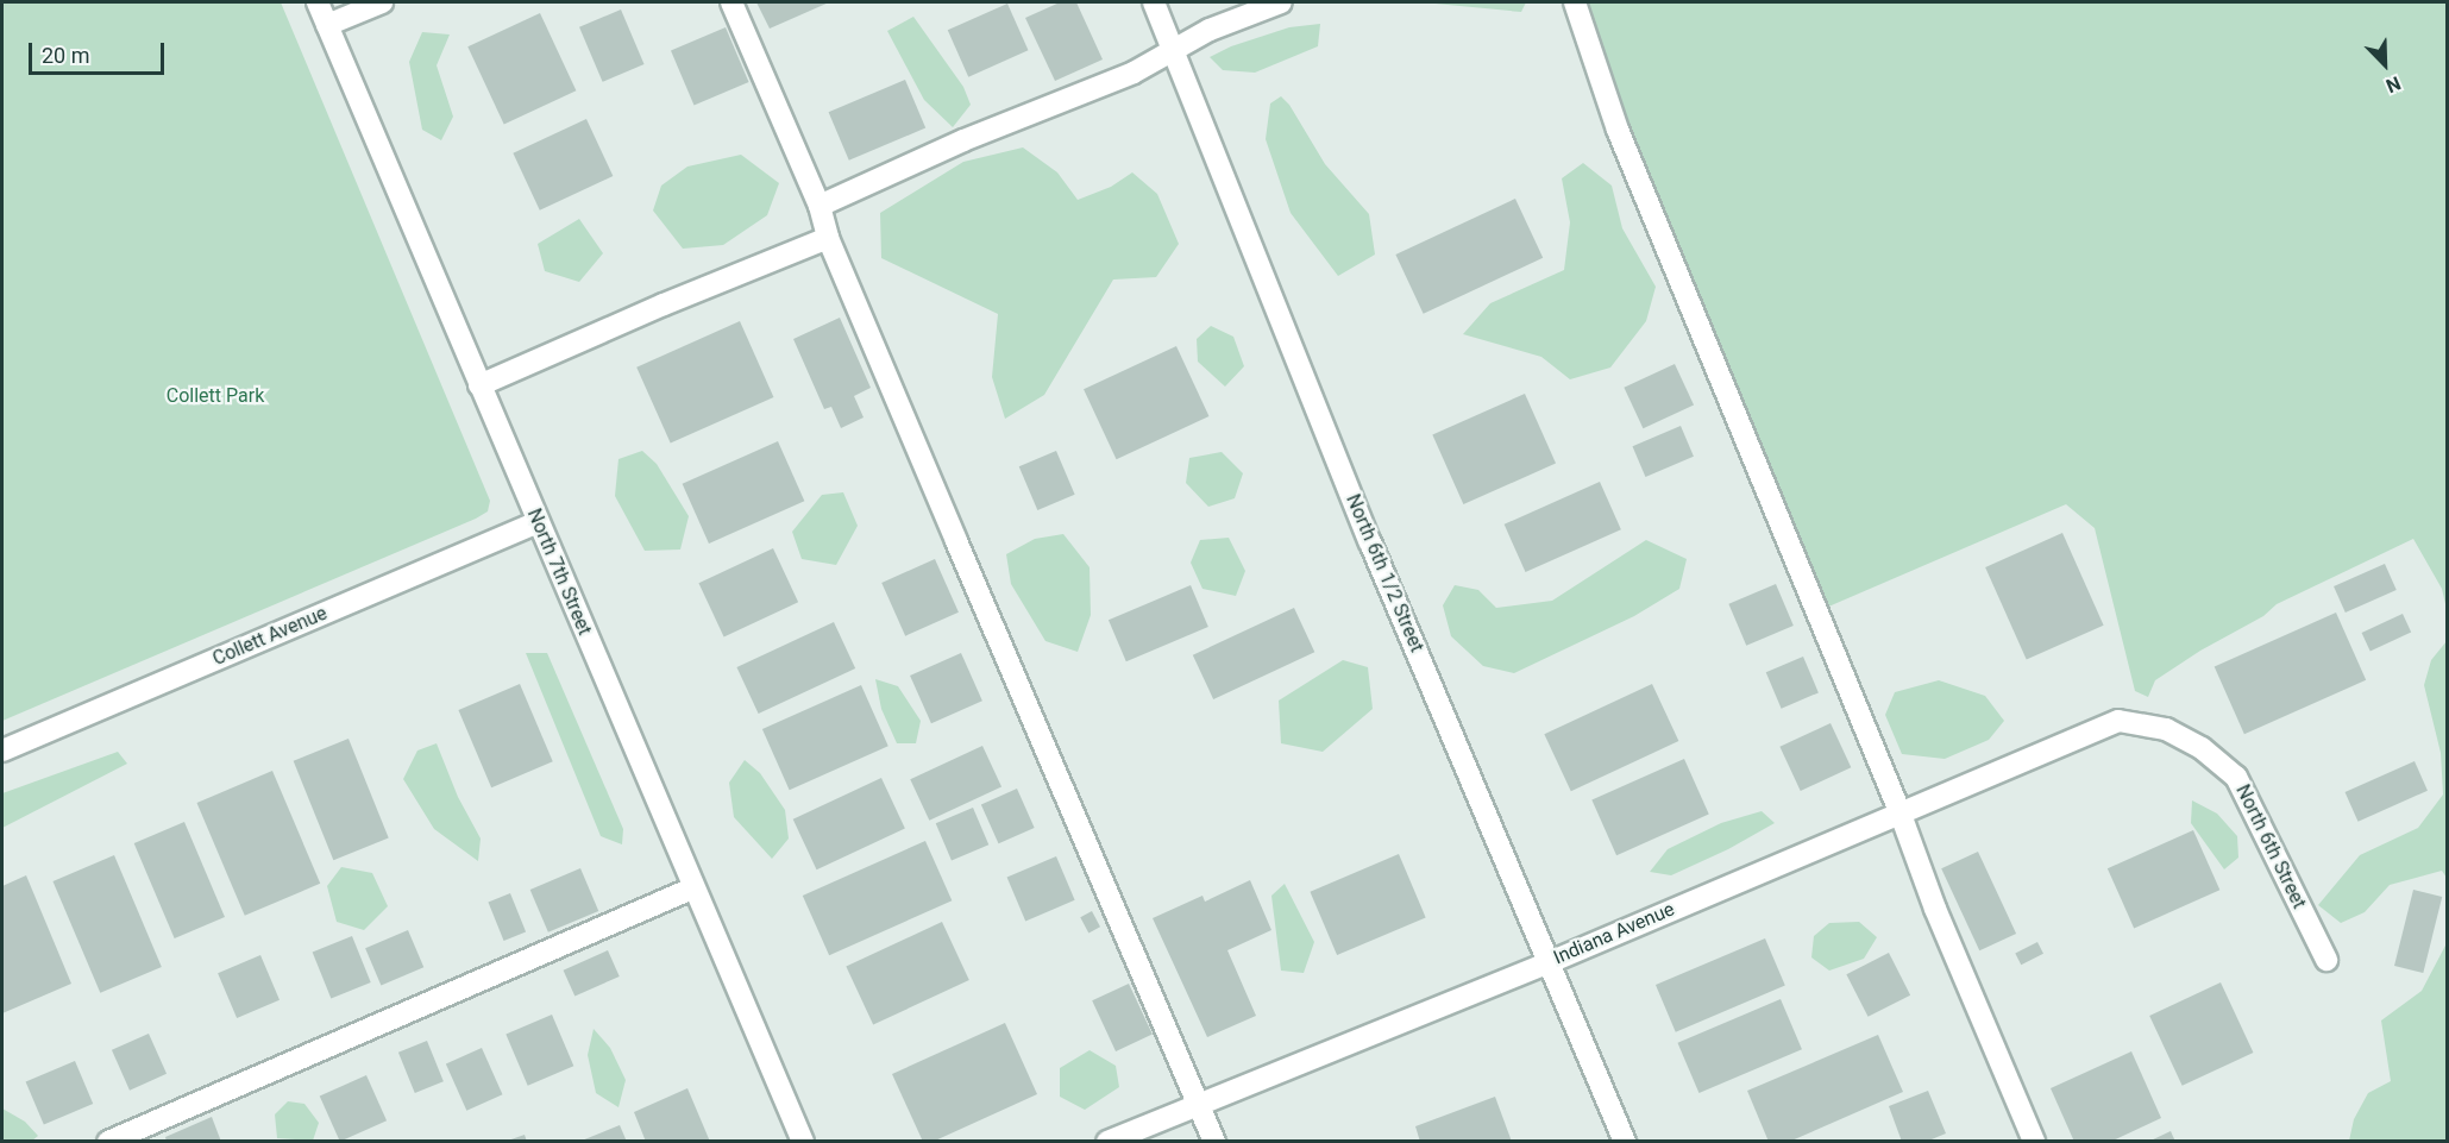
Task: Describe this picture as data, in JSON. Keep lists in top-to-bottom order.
{
  "streets": {
    "street": [
      "North 7th Street",
      "North 6th 1/2 Street",
      "Collett Avenue",
      "North 6th Street",
      "Indiana Avenue"
    ]
  },
  "crossings": [
    ["North 7th Street", "Collett Avenue"],
    ["North 6th 1/2 Street", "Indiana Avenue"],
    ["North 6th Street", "Indiana Avenue"]
  ],
  "parks": ["Collett Park"],
  "scale_bar": "20 m",
  "north": "bottom right"
}
